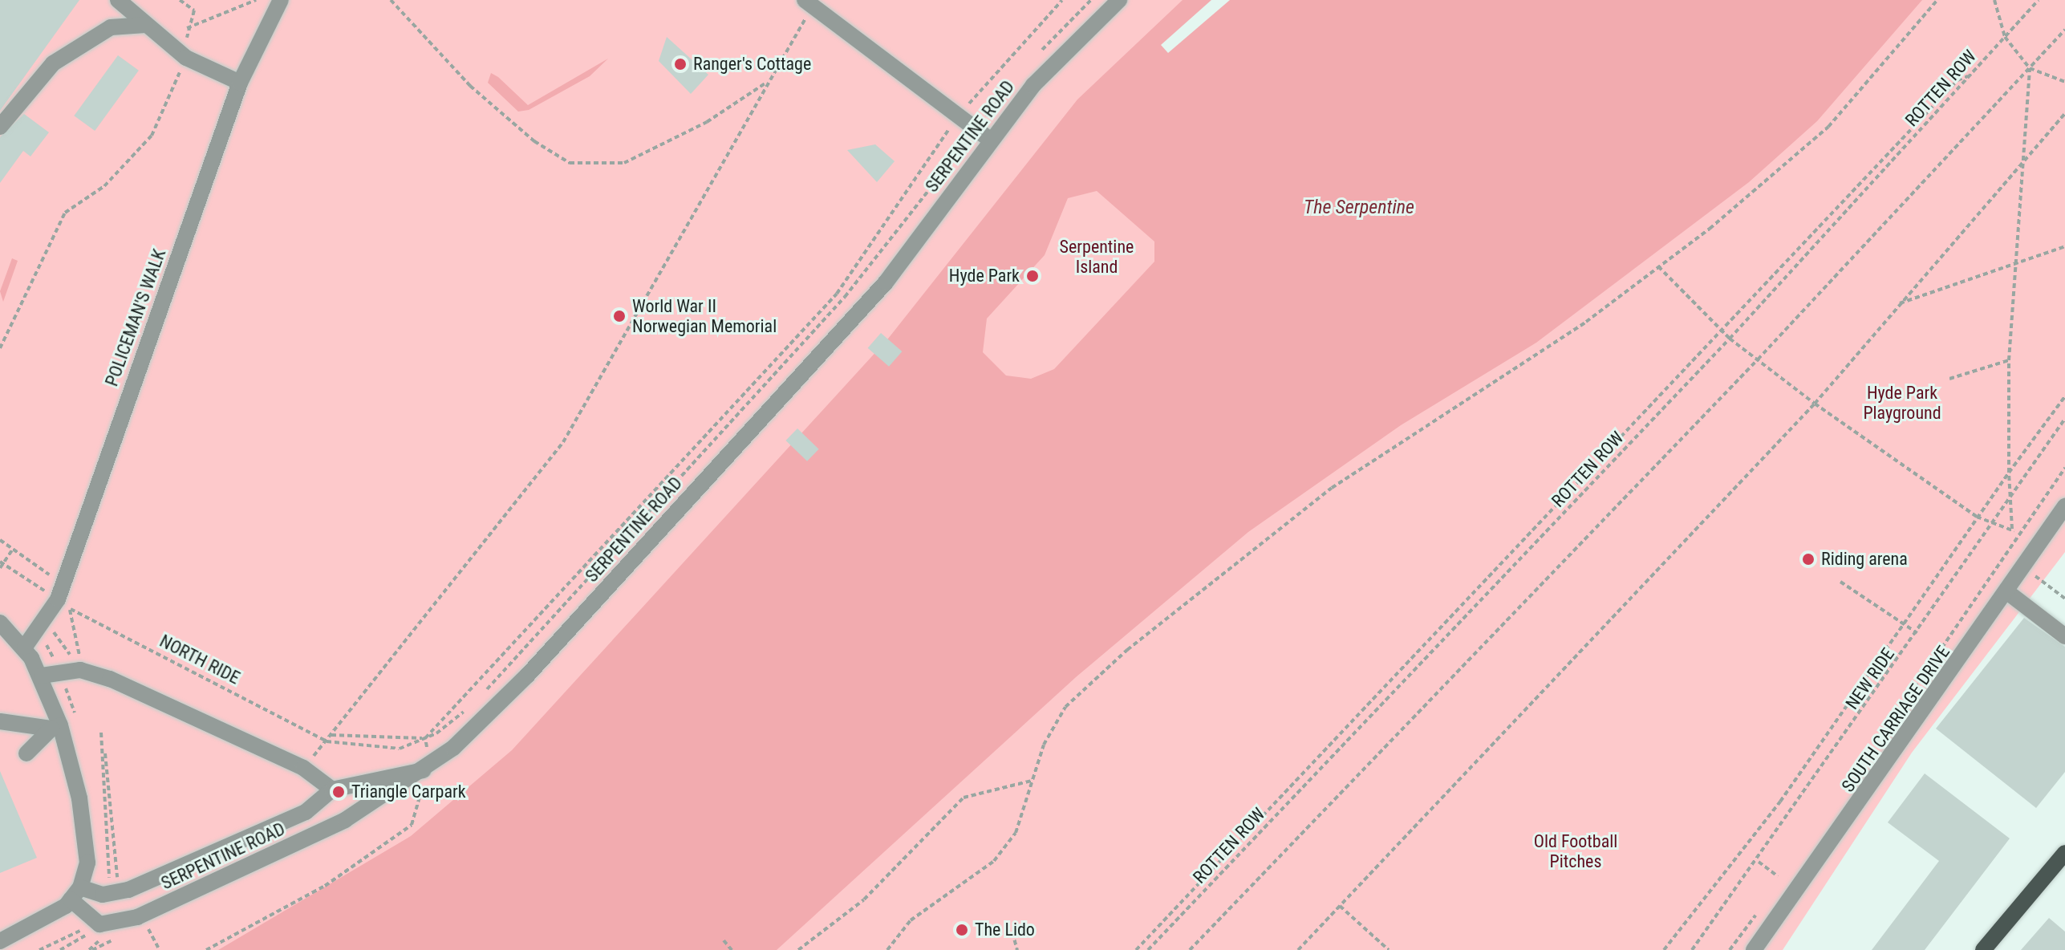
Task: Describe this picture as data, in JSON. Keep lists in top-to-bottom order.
{
  "streets": {
    "street": ["SERPENTINE ROAD", "POLICEMAN'S WALK", "SOUTH CARRIAGE DRIVE"],
    "path": ["ROTTEN ROW", "NORTH RIDE", "NEW RIDE"]
  },
  "crossings": [
    ["POLICEMAN'S WALK", "NORTH RIDE"]
  ],
  "water": ["The Serpentine"],
  "parks": ["Serpentine Island", "Hyde Park Playground", "Old Football Pitches"],
  "places": [
    "Ranger's Cottage",
    "Hyde Park",
    "World War II Norwegian Memorial",
    "Riding arena",
    "Triangle Carpark",
    "The Lido"
  ]
}
